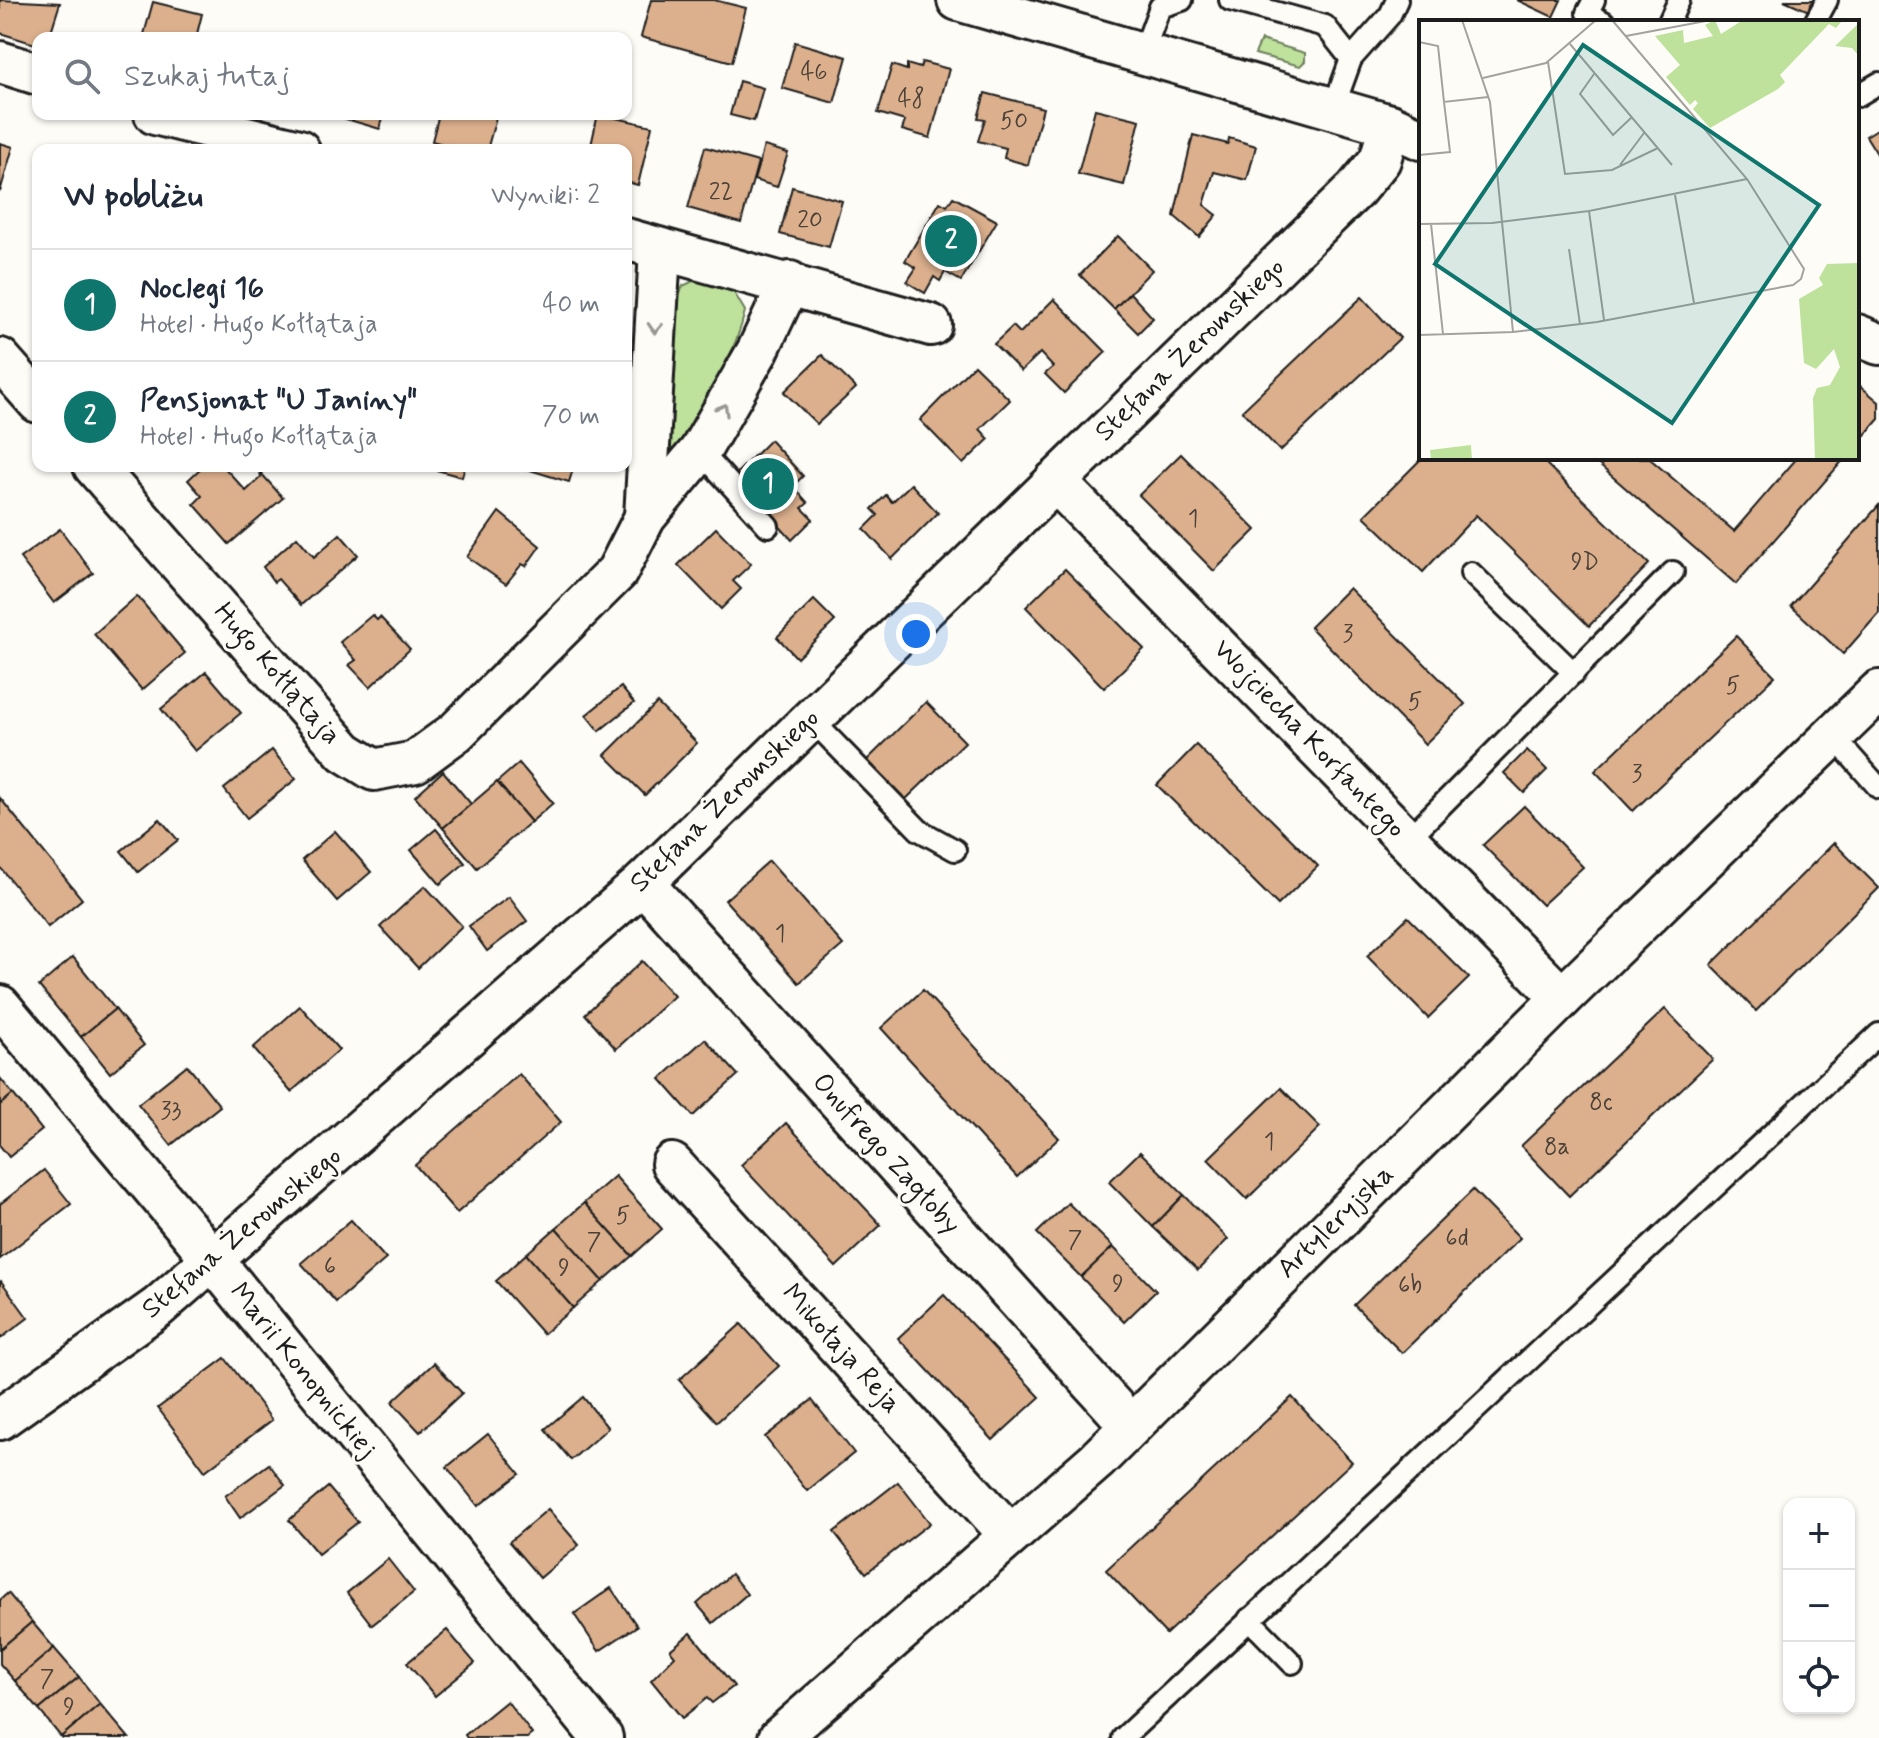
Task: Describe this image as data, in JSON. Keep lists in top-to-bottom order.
{
  "streets": {
    "street": [
      "Stefana Żeromskiego",
      "Hugo Kołłątaja",
      "Wojciecha Korfantego",
      "Onufrego Zagłoby",
      "Artyleryjska",
      "Mikołaja Reja",
      "Marii Konopnickiej"
    ]
  },
  "crossings": [
    ["Stefana Żeromskiego", "Wojciecha Korfantego"],
    ["Stefana Żeromskiego", "Onufrego Zagłoby"],
    ["Stefana Żeromskiego", "Marii Konopnickiej"],
    ["Wojciecha Korfantego", "Artyleryjska"],
    ["Onufrego Zagłoby", "Artyleryjska"],
    ["Artyleryjska", "Mikołaja Reja"]
  ],
  "house_numbers": [
    "46",
    "48",
    "50",
    "22",
    "20",
    "1",
    "9D",
    "3",
    "5",
    "5",
    "3",
    "1",
    "8c",
    "33",
    "1",
    "8a",
    "5",
    "6d",
    "7",
    "7",
    "6",
    "9",
    "9",
    "6b",
    "7",
    "9"
  ],
  "page": {
    "search": "Szukaj tutaj",
    "heading": ["W pobliżu", "Wyniki: 2"],
    "pins": ["2", "1"],
    "list": [
      {
        "mark": "1",
        "name": "Noclegi 16",
        "note": "Hotel · Hugo Kołłątaja",
        "value": "40 m"
      },
      {
        "mark": "2",
        "name": "Pensjonat \"U Janiny\"",
        "note": "Hotel · Hugo Kołłątaja",
        "value": "70 m"
      }
    ],
    "map_buttons": ["+", "−"]
  }
}
